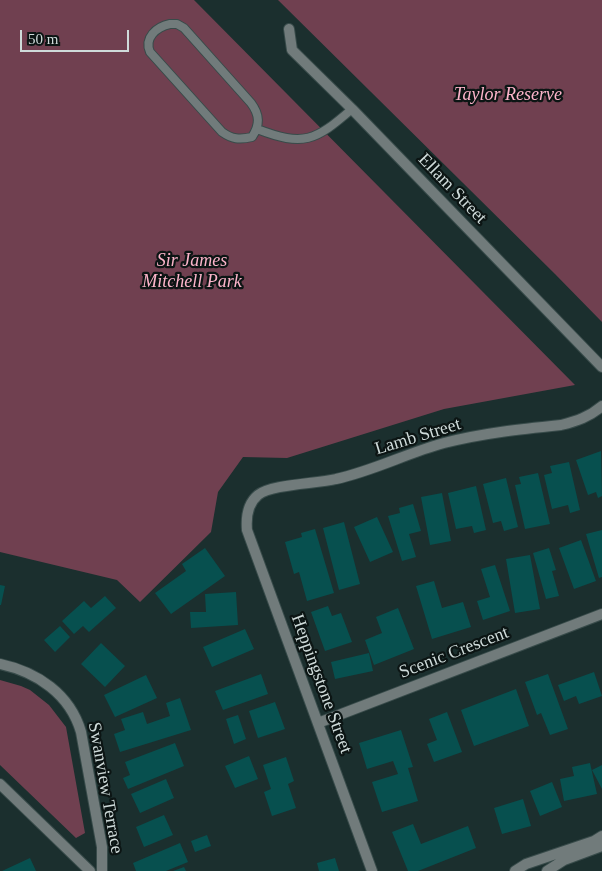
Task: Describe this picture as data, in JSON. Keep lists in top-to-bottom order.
{
  "streets": {
    "street": [
      "Ellam Street",
      "Lamb Street",
      "Scenic Crescent",
      "Heppingstone Street",
      "Swanview Terrace"
    ]
  },
  "crossings": [
    ["Lamb Street", "Heppingstone Street"],
    ["Scenic Crescent", "Heppingstone Street"]
  ],
  "parks": ["Taylor Reserve", "Sir James Mitchell Park"],
  "scale_bar": "50 m"
}
